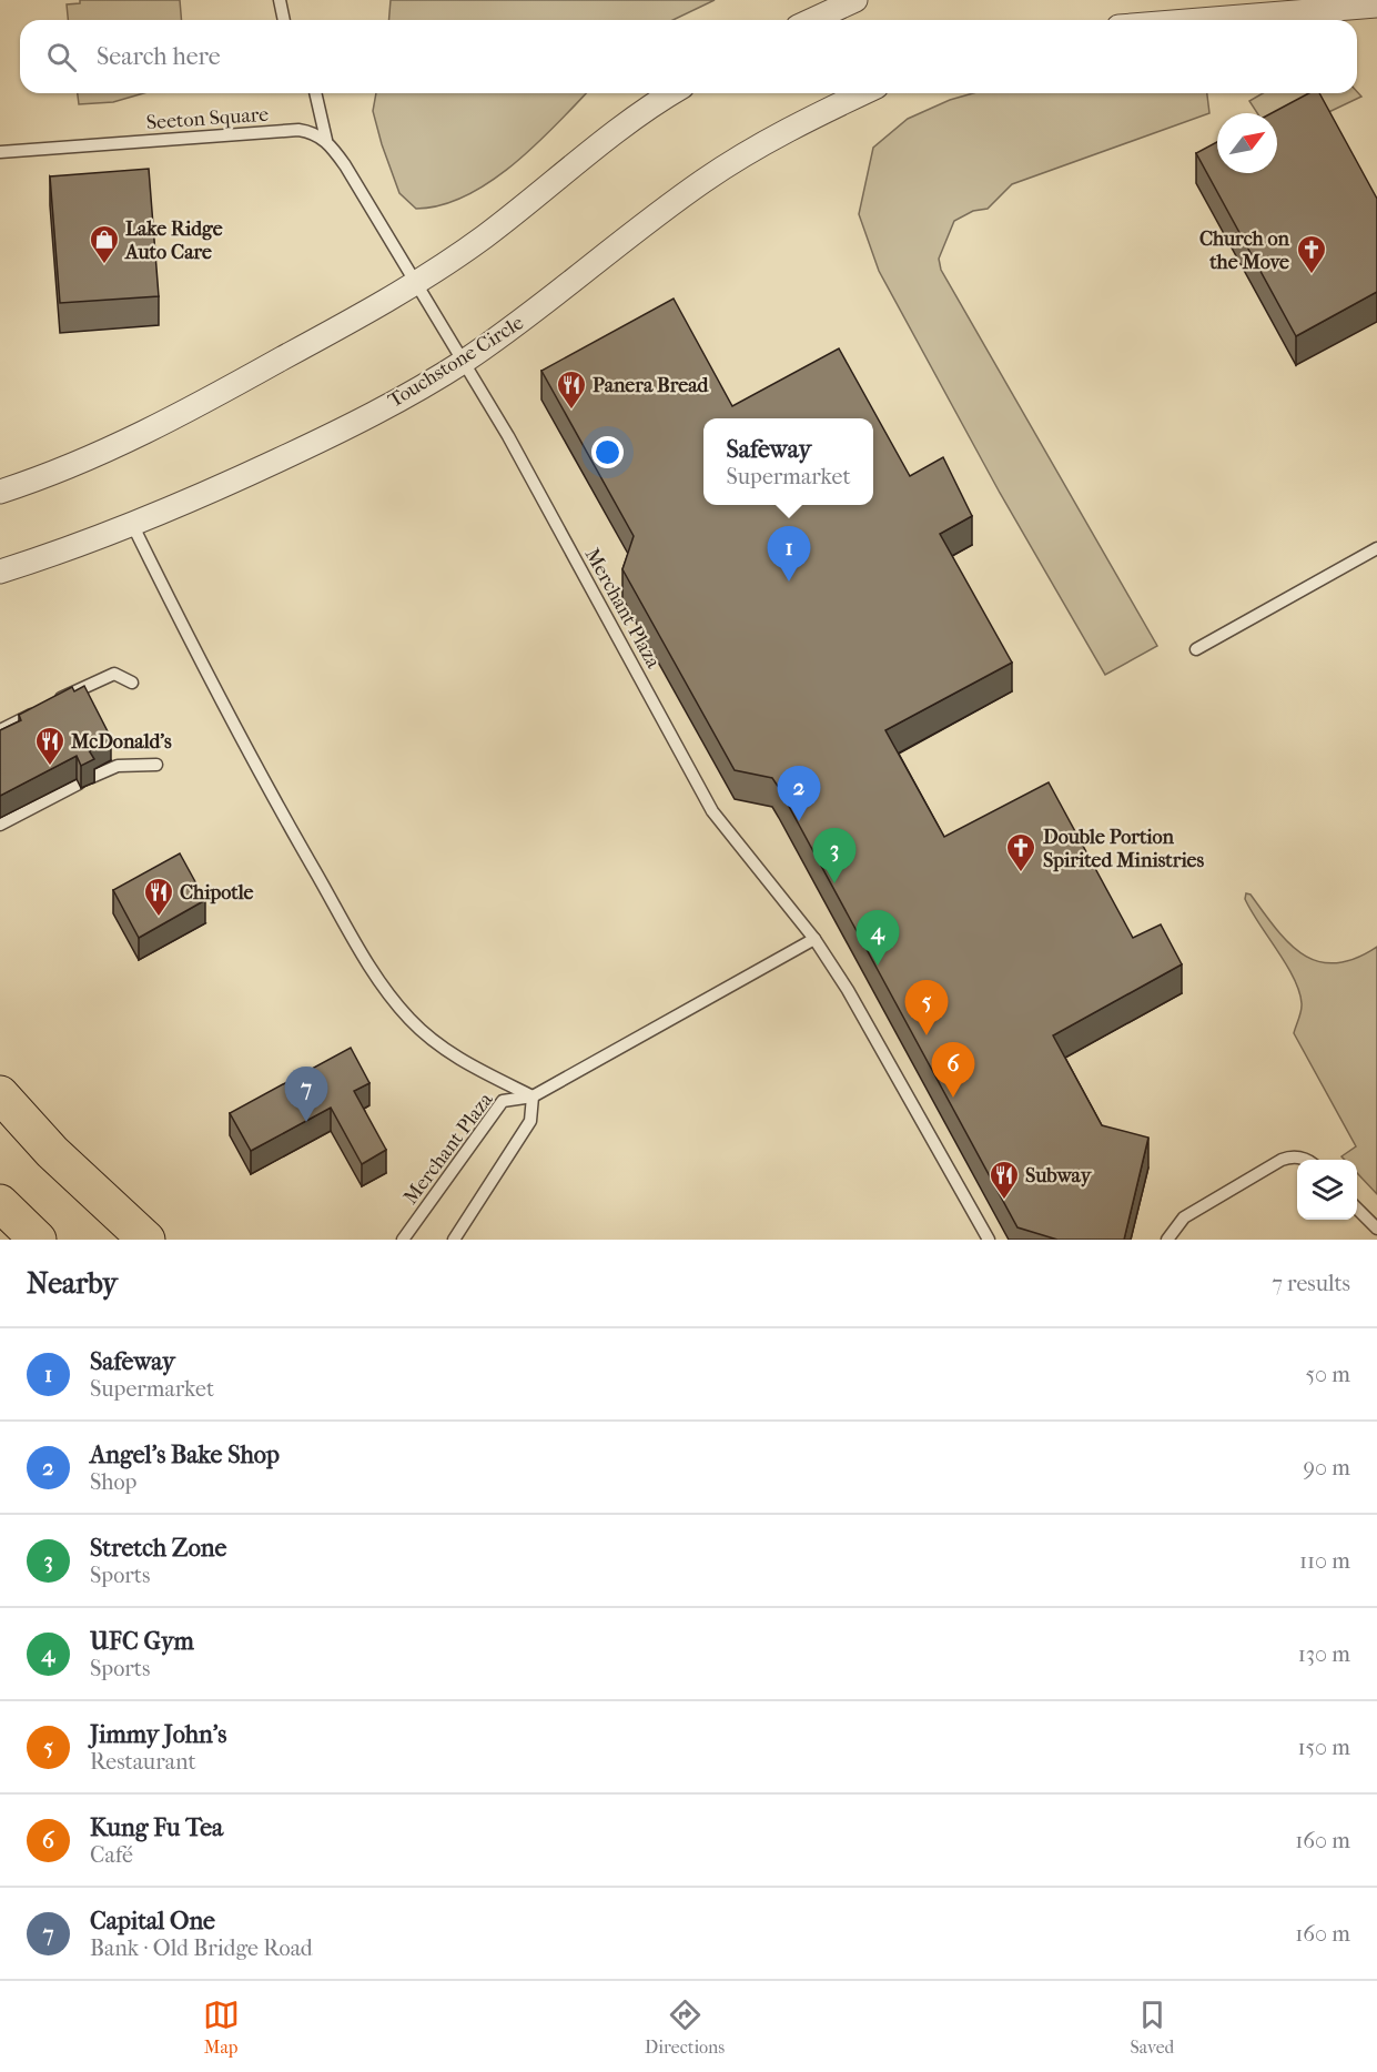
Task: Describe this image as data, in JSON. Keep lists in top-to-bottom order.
{
  "streets": {
    "street": ["Touchstone Circle"],
    "lane": ["Seeton Square", "Merchant Plaza"]
  },
  "crossings": [
    ["Touchstone Circle", "Merchant Plaza"]
  ],
  "places": {
    "shop": ["Lake Ridge Auto Care"],
    "church": ["Church on the Move", "Double Portion Spirited Ministries"],
    "restaurant": [
      "Panera Bread",
      "McDonald's",
      "Chipotle",
      "Subway"
    ]
  },
  "north": "top right",
  "page": {
    "search": "Search here",
    "popup": ["Safeway", "Supermarket"],
    "pins": [
      "1",
      "2",
      "3",
      "4",
      "5",
      "6",
      "7"
    ],
    "heading": ["Nearby", "7 results"],
    "list": [
      {
        "mark": "1",
        "name": "Safeway",
        "note": "Supermarket",
        "value": "50 m"
      },
      {
        "mark": "2",
        "name": "Angel's Bake Shop",
        "note": "Shop",
        "value": "90 m"
      },
      {
        "mark": "3",
        "name": "Stretch Zone",
        "note": "Sports",
        "value": "110 m"
      },
      {
        "mark": "4",
        "name": "UFC Gym",
        "note": "Sports",
        "value": "130 m"
      },
      {
        "mark": "5",
        "name": "Jimmy John's",
        "note": "Restaurant",
        "value": "150 m"
      },
      {
        "mark": "6",
        "name": "Kung Fu Tea",
        "note": "Café",
        "value": "160 m"
      },
      {
        "mark": "7",
        "name": "Capital One",
        "note": "Bank · Old Bridge Road",
        "value": "160 m"
      }
    ],
    "nav": ["Map", "Directions", "Saved"]
  }
}
